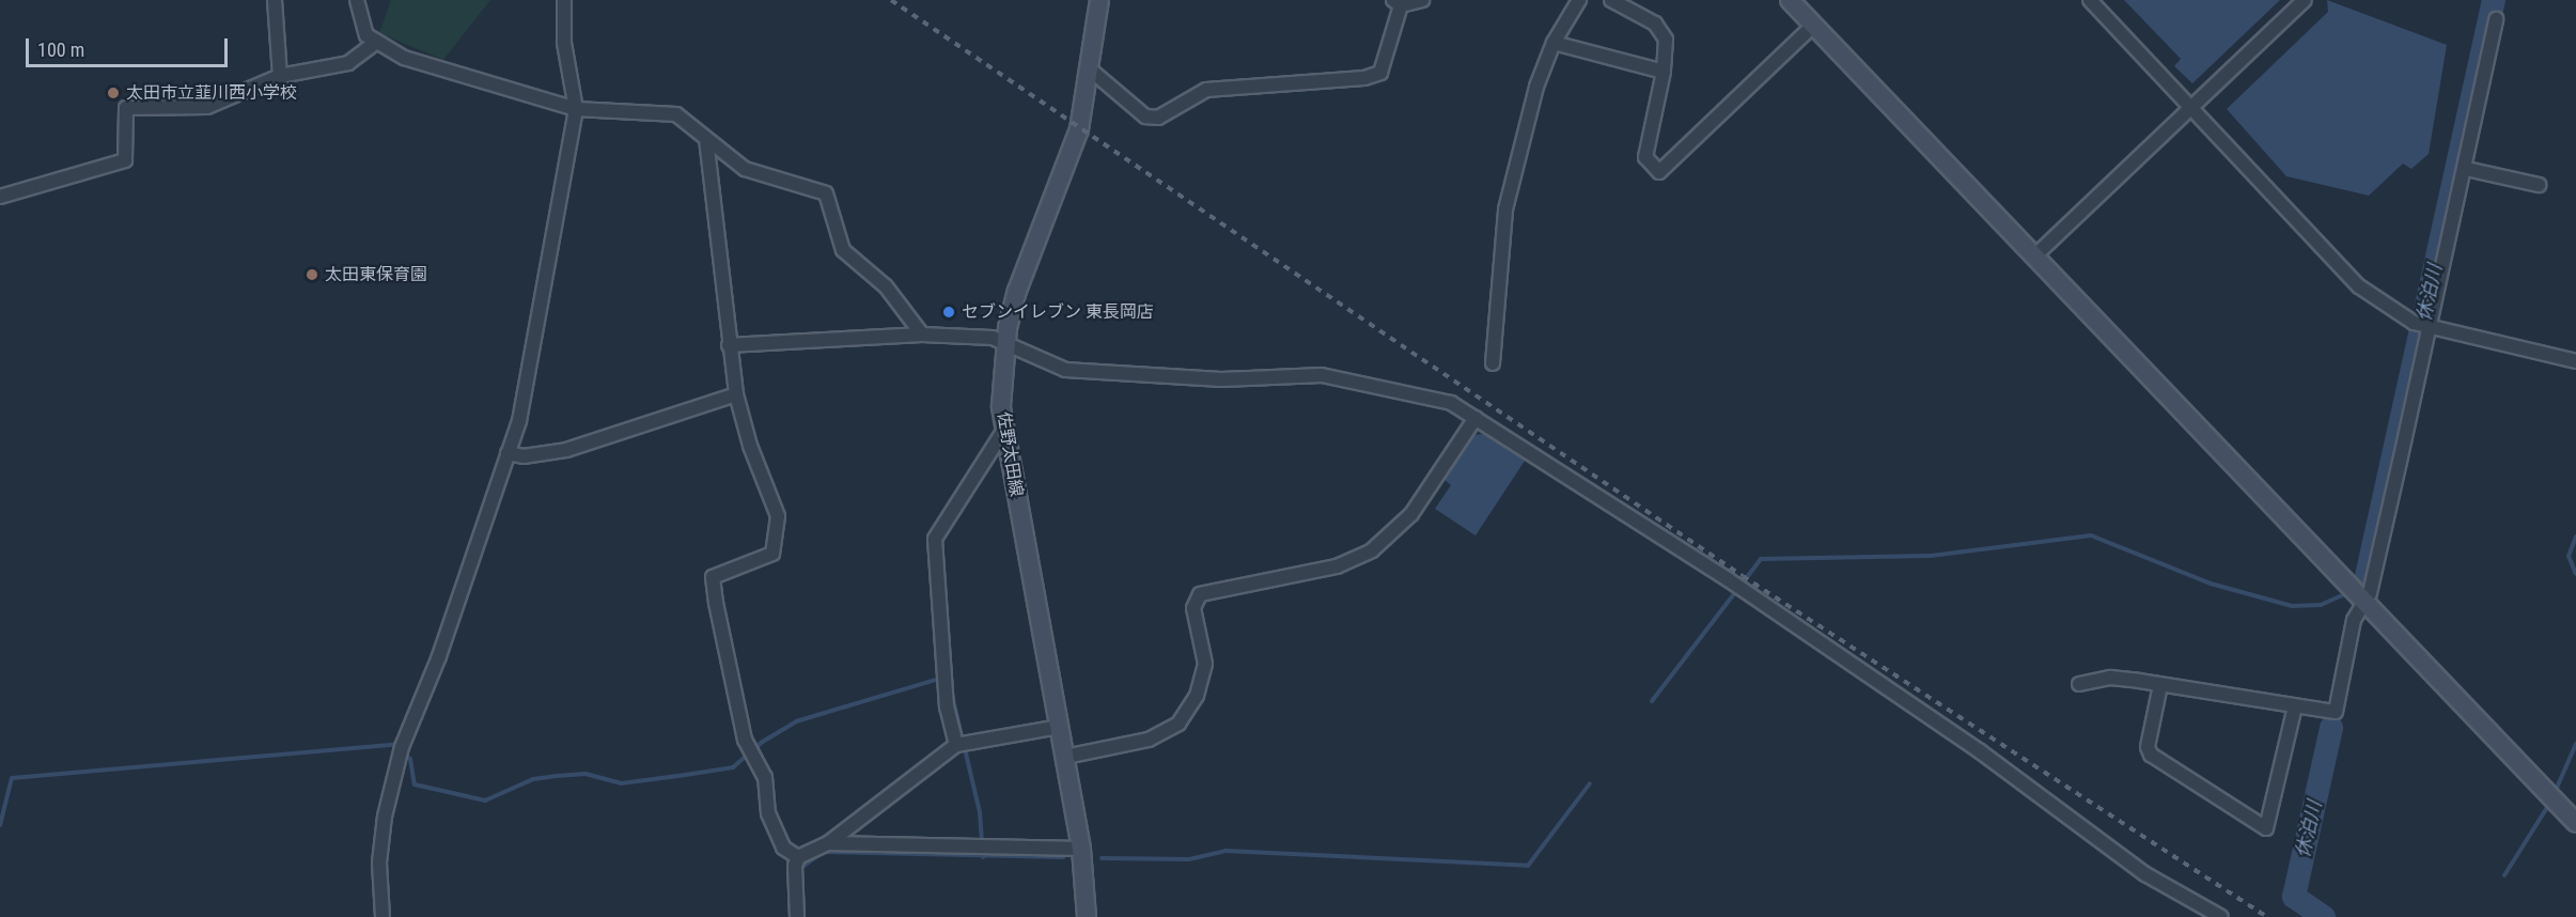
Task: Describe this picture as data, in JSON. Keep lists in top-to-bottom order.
{
  "streets": {
    "street": ["佐野太田線"]
  },
  "water": ["休泊川"],
  "places": ["太田市立韮川西小学校", "太田東保育園", "セブンイレブン 東長岡店"],
  "scale_bar": "100 m"
}
